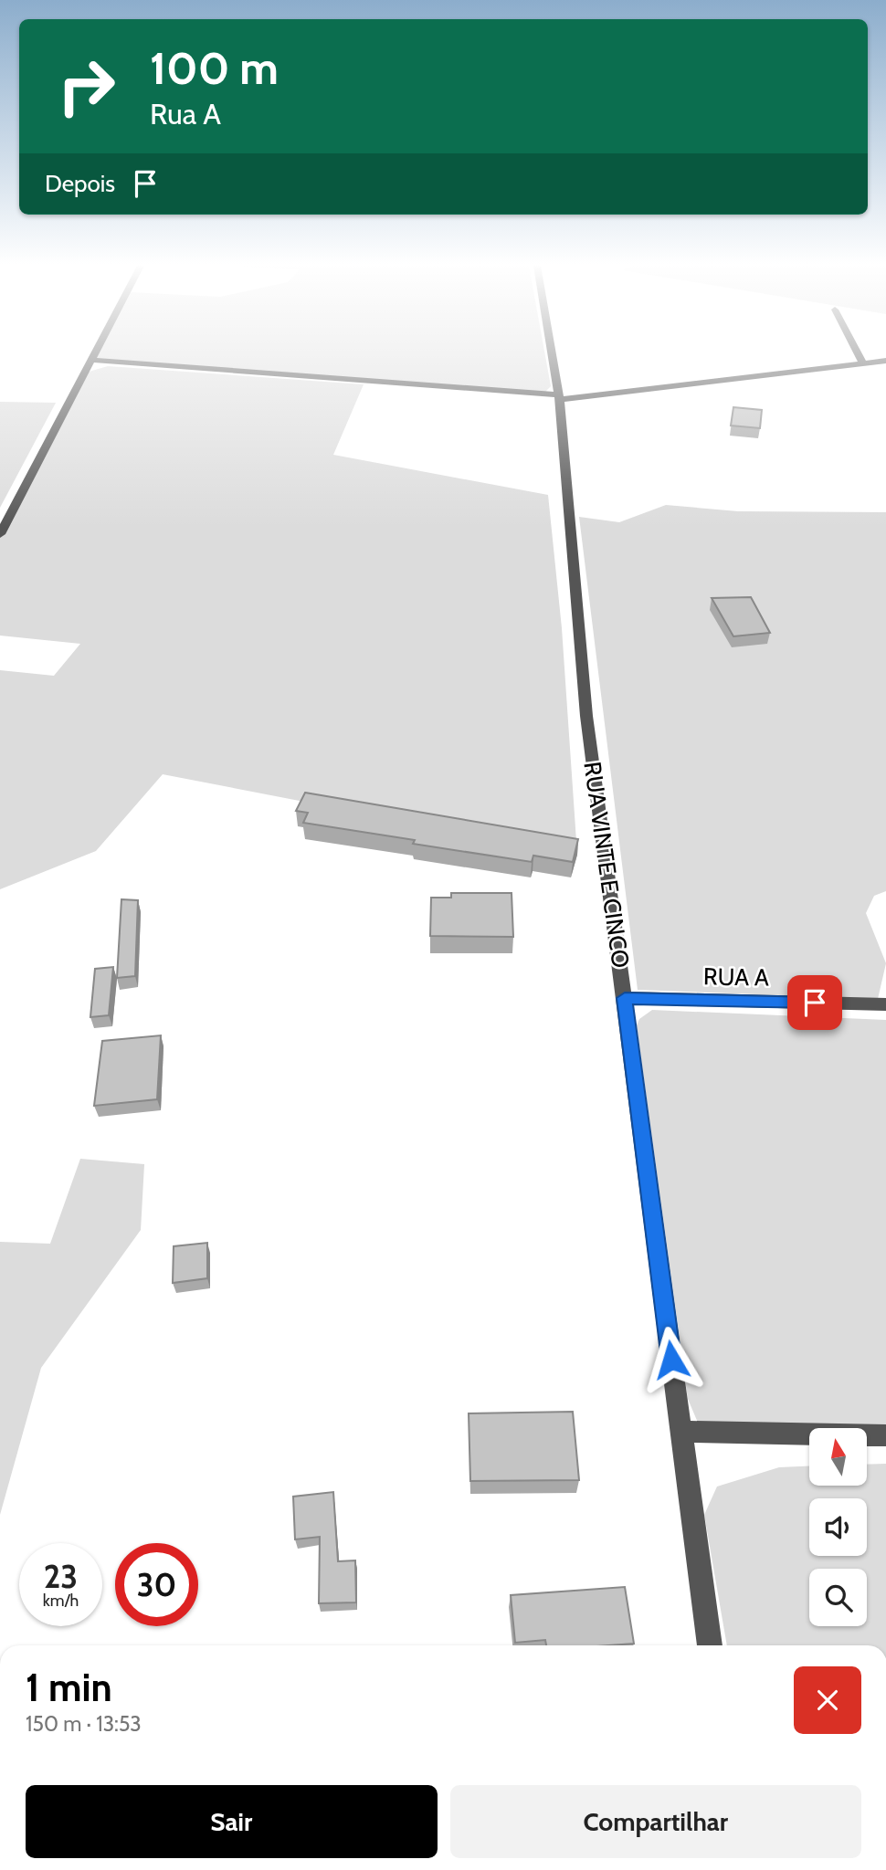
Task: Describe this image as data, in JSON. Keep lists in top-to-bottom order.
{
  "streets": {
    "street": ["RUA VINTE E CINCO", "RUA A"]
  },
  "crossings": [
    ["RUA VINTE E CINCO", "RUA A"]
  ],
  "north": "top",
  "page": {
    "turn": ["100 m", "Rua A"],
    "then": "Depois",
    "speed": "23 km/h",
    "limit": "30",
    "heading": ["1 min", "150 m · 13:53"],
    "buttons": ["Sair", "Compartilhar"]
  }
}
